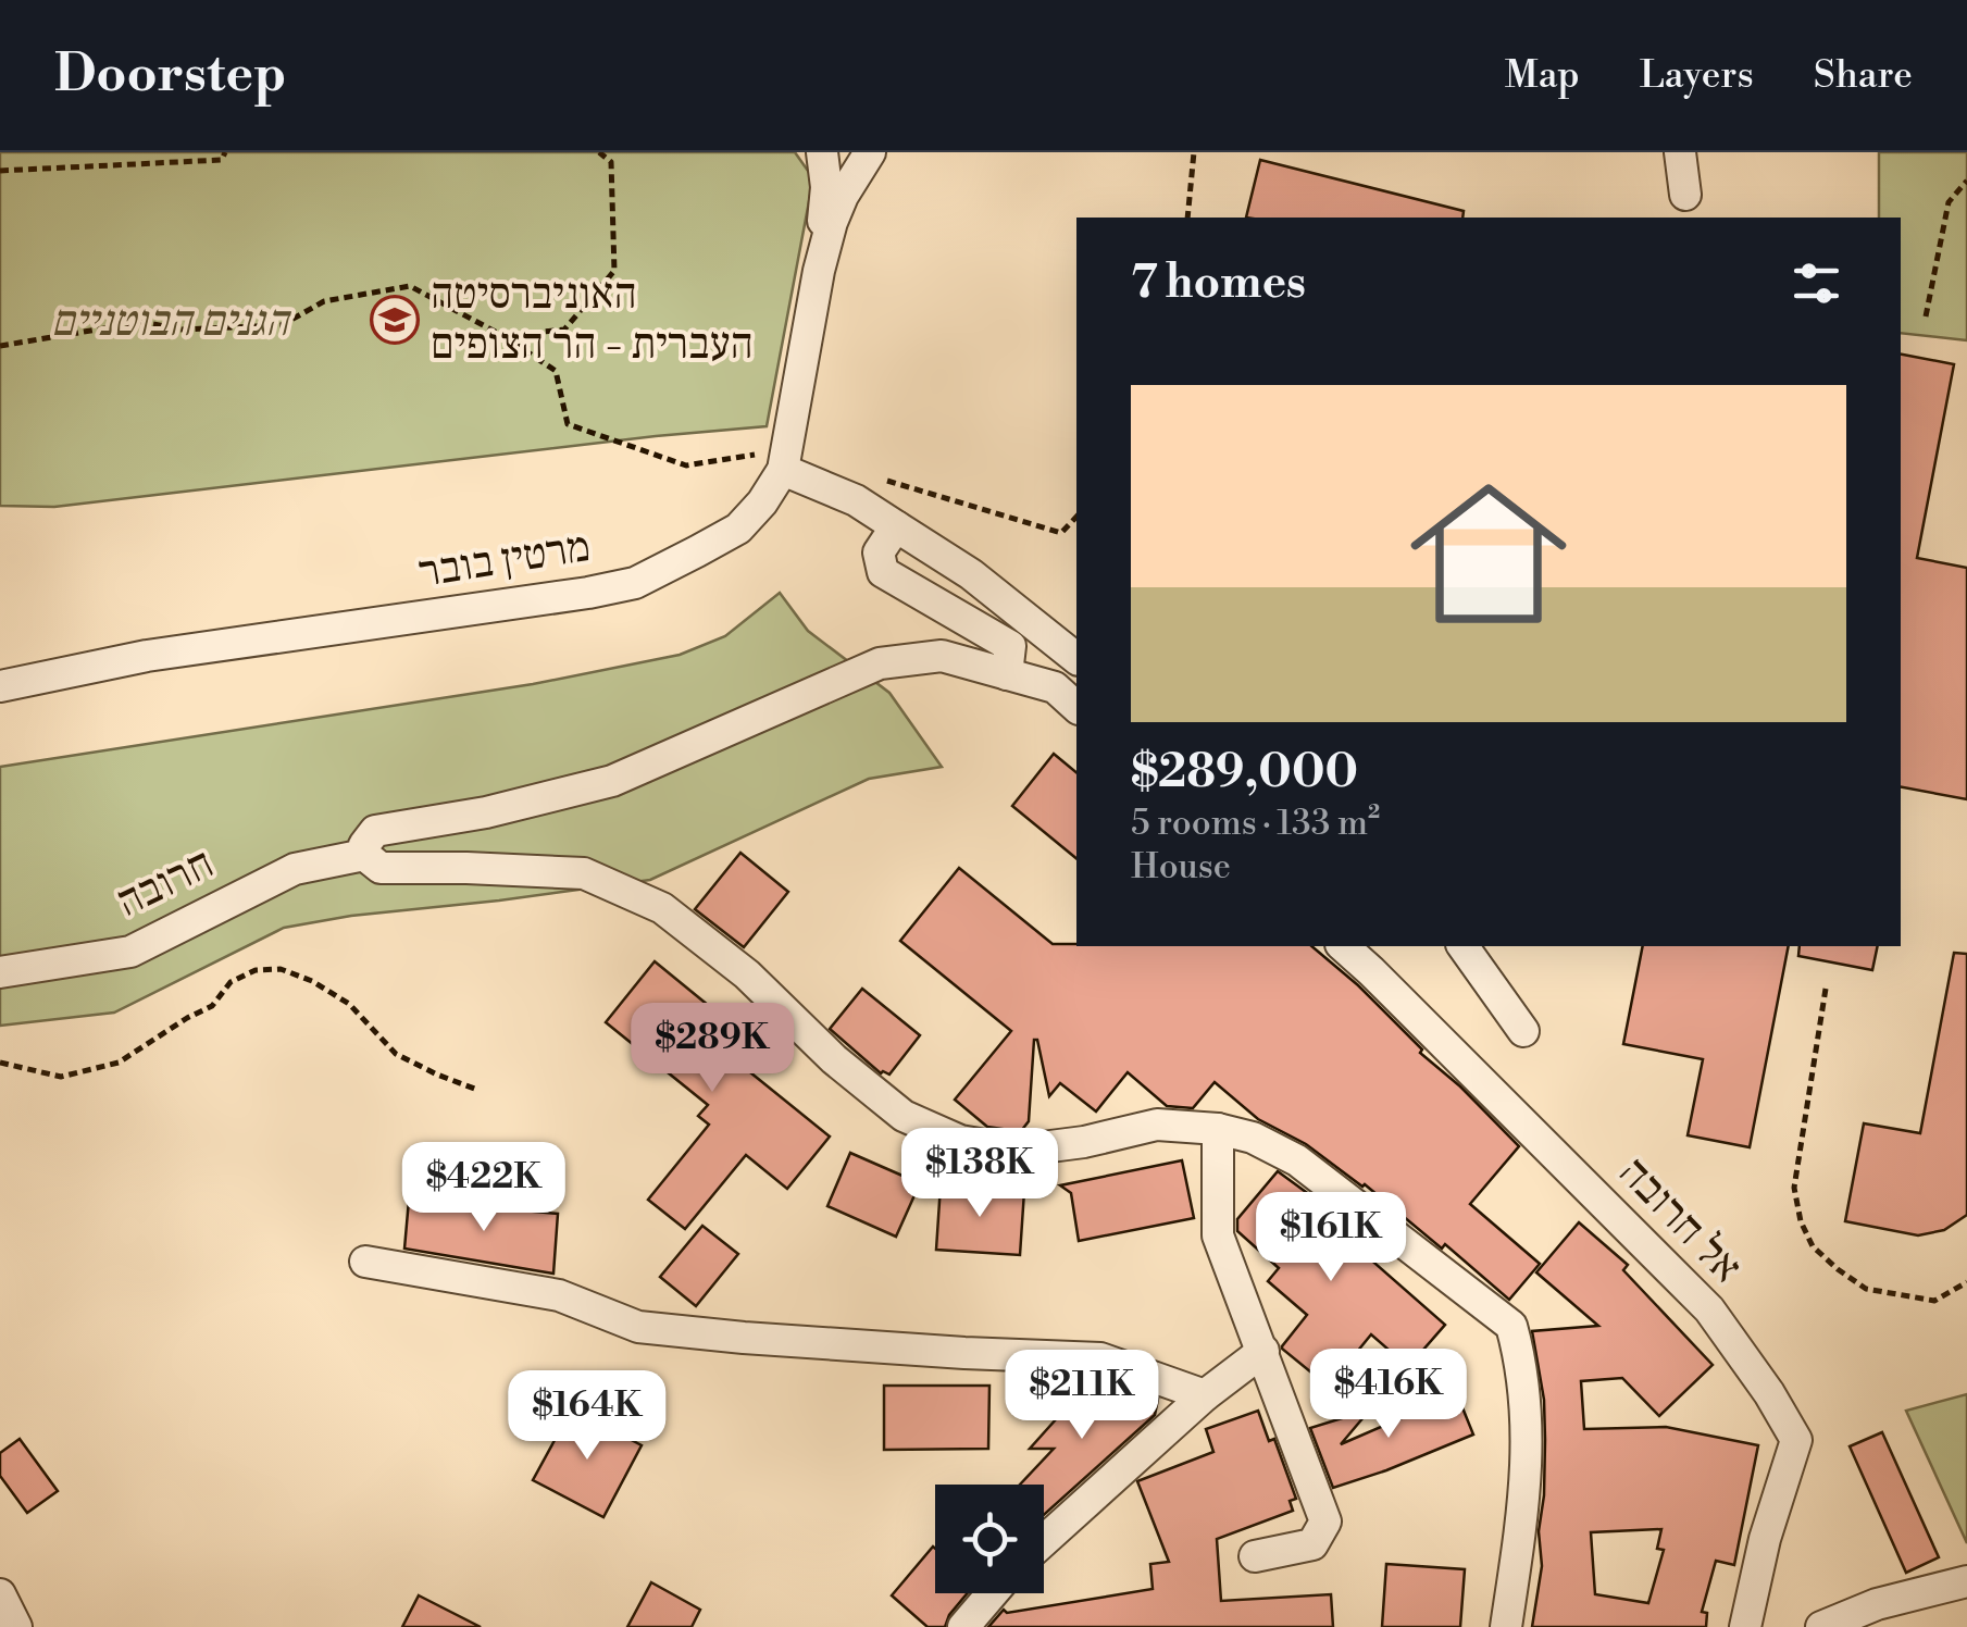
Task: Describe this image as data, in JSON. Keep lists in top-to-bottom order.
{
  "streets": {
    "street": ["מרטין בובר", "חרובה", "אל חרובה"]
  },
  "parks": ["הגנים הבוטניים"],
  "places": {
    "school or university": ["האוניברסיטה העברית - הר הצופים"]
  },
  "page": {
    "header": "Doorstep",
    "nav": ["Map", "Layers", "Share"],
    "heading": "7 homes",
    "list": [
      {
        "name": "$289,000",
        "note": "5 rooms · 133 m² · House"
      }
    ],
    "price": [
      "$289K",
      "$138K",
      "$422K",
      "$161K",
      "$416K",
      "$211K",
      "$164K"
    ]
  }
}
